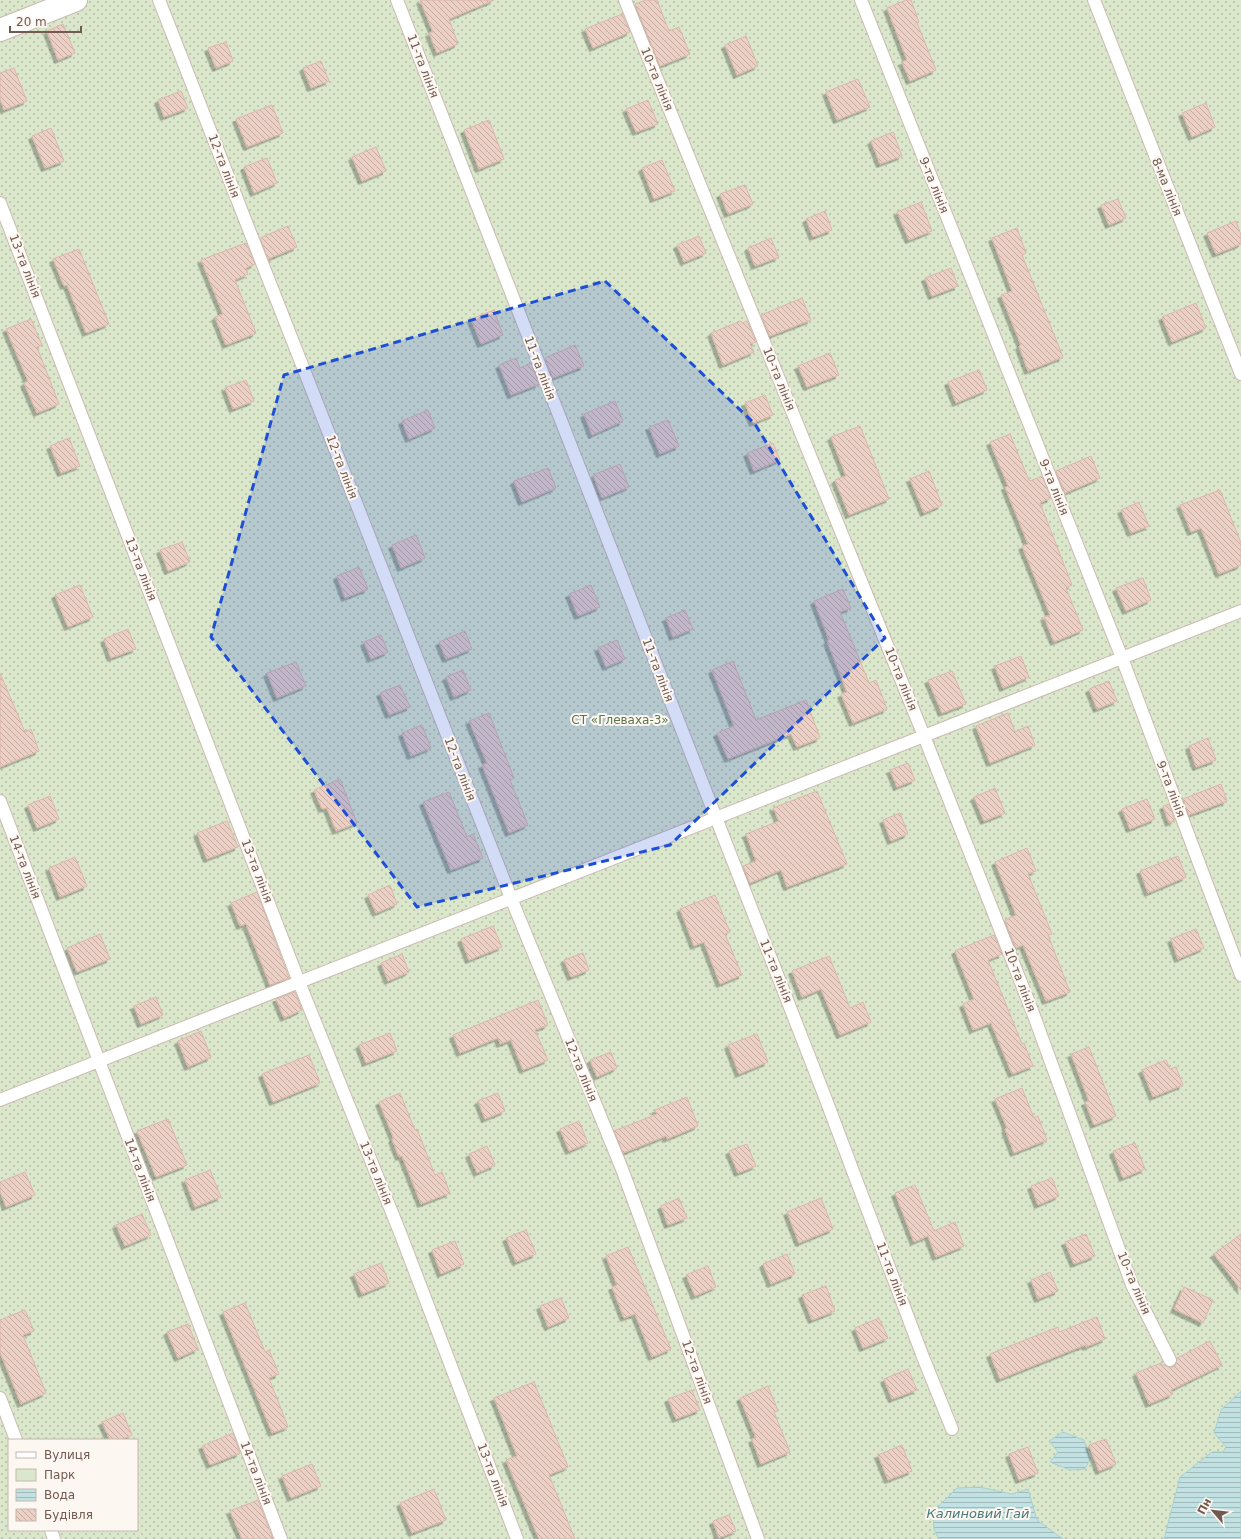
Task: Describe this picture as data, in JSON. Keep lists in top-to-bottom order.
{
  "streets": {
    "lane": [
      "11-та лінія",
      "10-та лінія",
      "12-та лінія",
      "9-та лінія",
      "8-ма лінія",
      "13-та лінія",
      "14-та лінія"
    ]
  },
  "water": ["Калиновий Гай"],
  "parks": ["СТ «Глеваха-3»"],
  "legend": [
    "Вулиця",
    "Парк",
    "Вода",
    "Будівля"
  ],
  "scale_bar": "20 m",
  "north": "top left"
}
